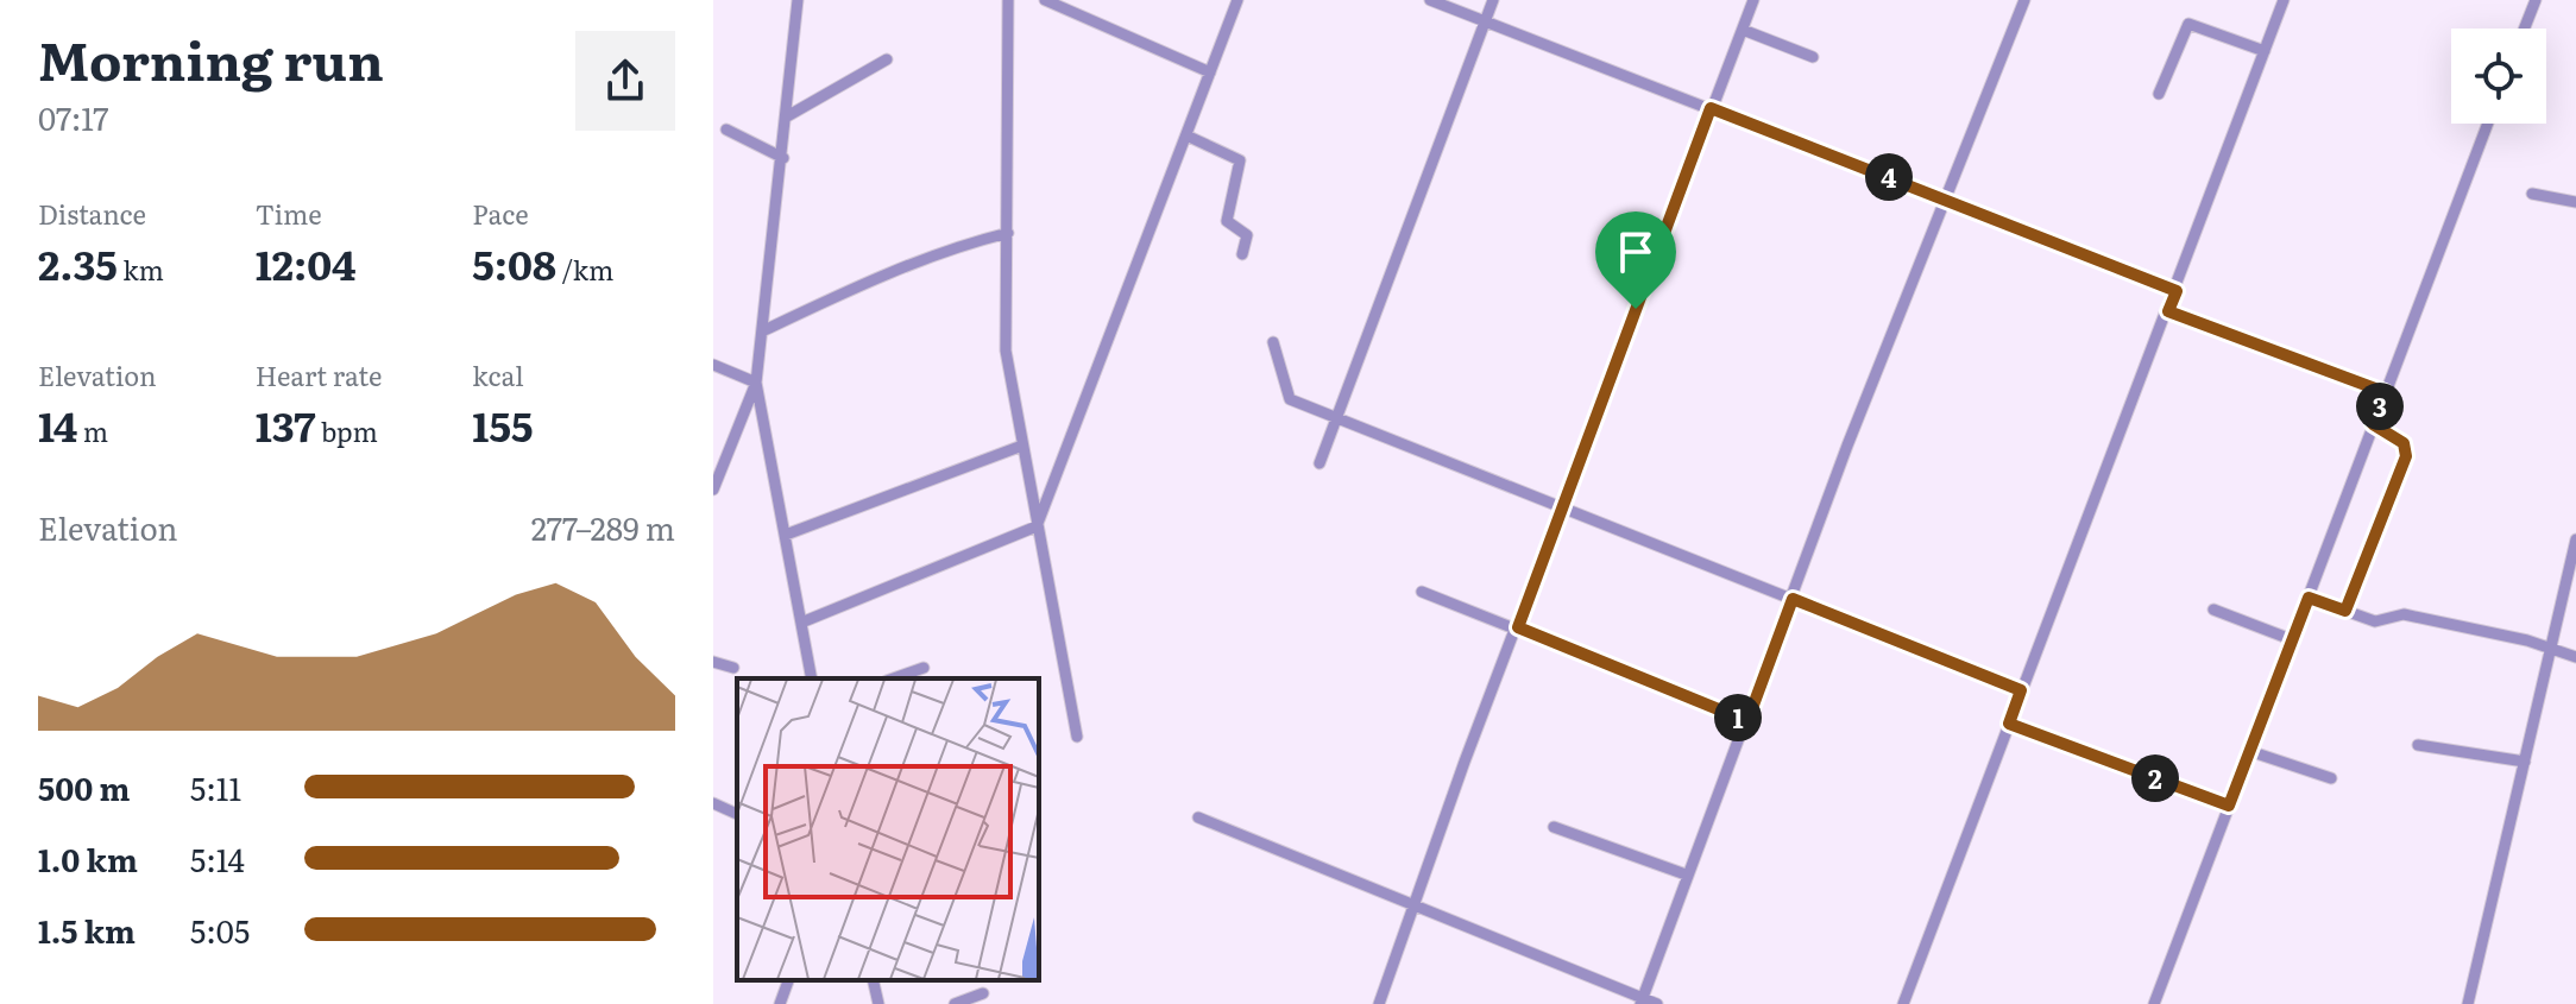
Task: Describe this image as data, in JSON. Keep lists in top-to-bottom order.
{
  "page": {
    "heading": ["Morning run", "07:17"],
    "pins": [
      "4",
      "3",
      "1",
      "2"
    ],
    "stats": [
      ["Distance", "2.35 km"],
      ["Time", "12:04"],
      ["Pace", "5:08 /km"],
      ["Elevation", "14 m"],
      ["Heart rate", "137 bpm"],
      ["kcal", "155"]
    ],
    "chart": ["Elevation", "277–289 m"],
    "list": [
      {
        "name": "500 m",
        "note": "5:11"
      },
      {
        "name": "1.0 km",
        "note": "5:14"
      },
      {
        "name": "1.5 km",
        "note": "5:05"
      }
    ]
  }
}
